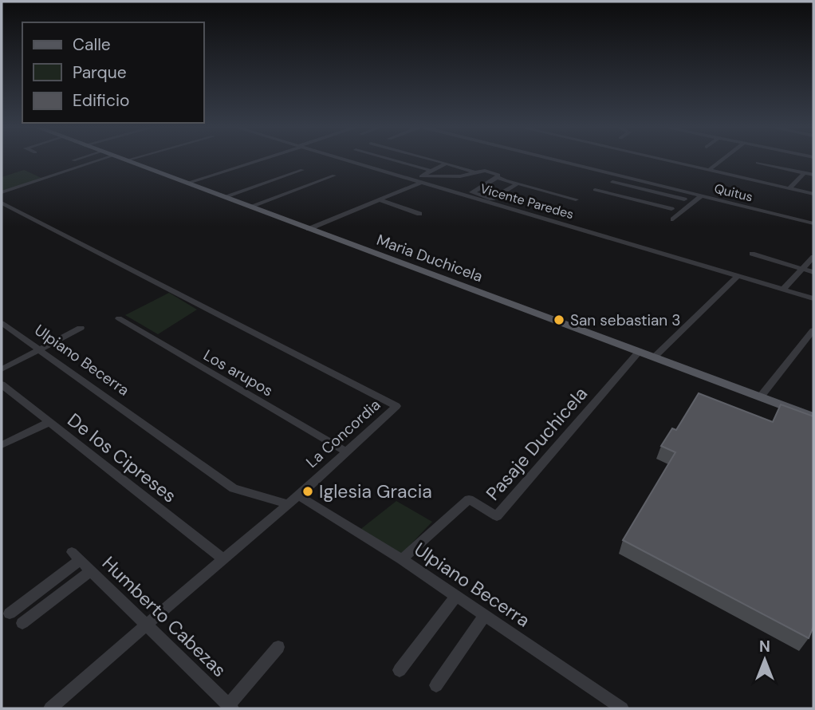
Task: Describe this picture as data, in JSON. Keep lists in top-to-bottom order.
{
  "streets": {
    "main road": ["Maria Duchicela"],
    "street": [
      "Quitus",
      "Vicente Paredes",
      "Ulpiano Becerra",
      "Los arupos",
      "La Concordia",
      "Pasaje Duchicela",
      "De los Cipreses",
      "Humberto Cabezas"
    ]
  },
  "crossings": [
    ["Maria Duchicela", "Pasaje Duchicela"],
    ["Ulpiano Becerra", "La Concordia"],
    ["Ulpiano Becerra", "Pasaje Duchicela"],
    ["Los arupos", "La Concordia"],
    ["La Concordia", "De los Cipreses"],
    ["La Concordia", "Humberto Cabezas"]
  ],
  "places": ["San sebastian 3", "Iglesia Gracia"],
  "legend": ["Calle", "Parque", "Edificio"],
  "north": "top"
}
